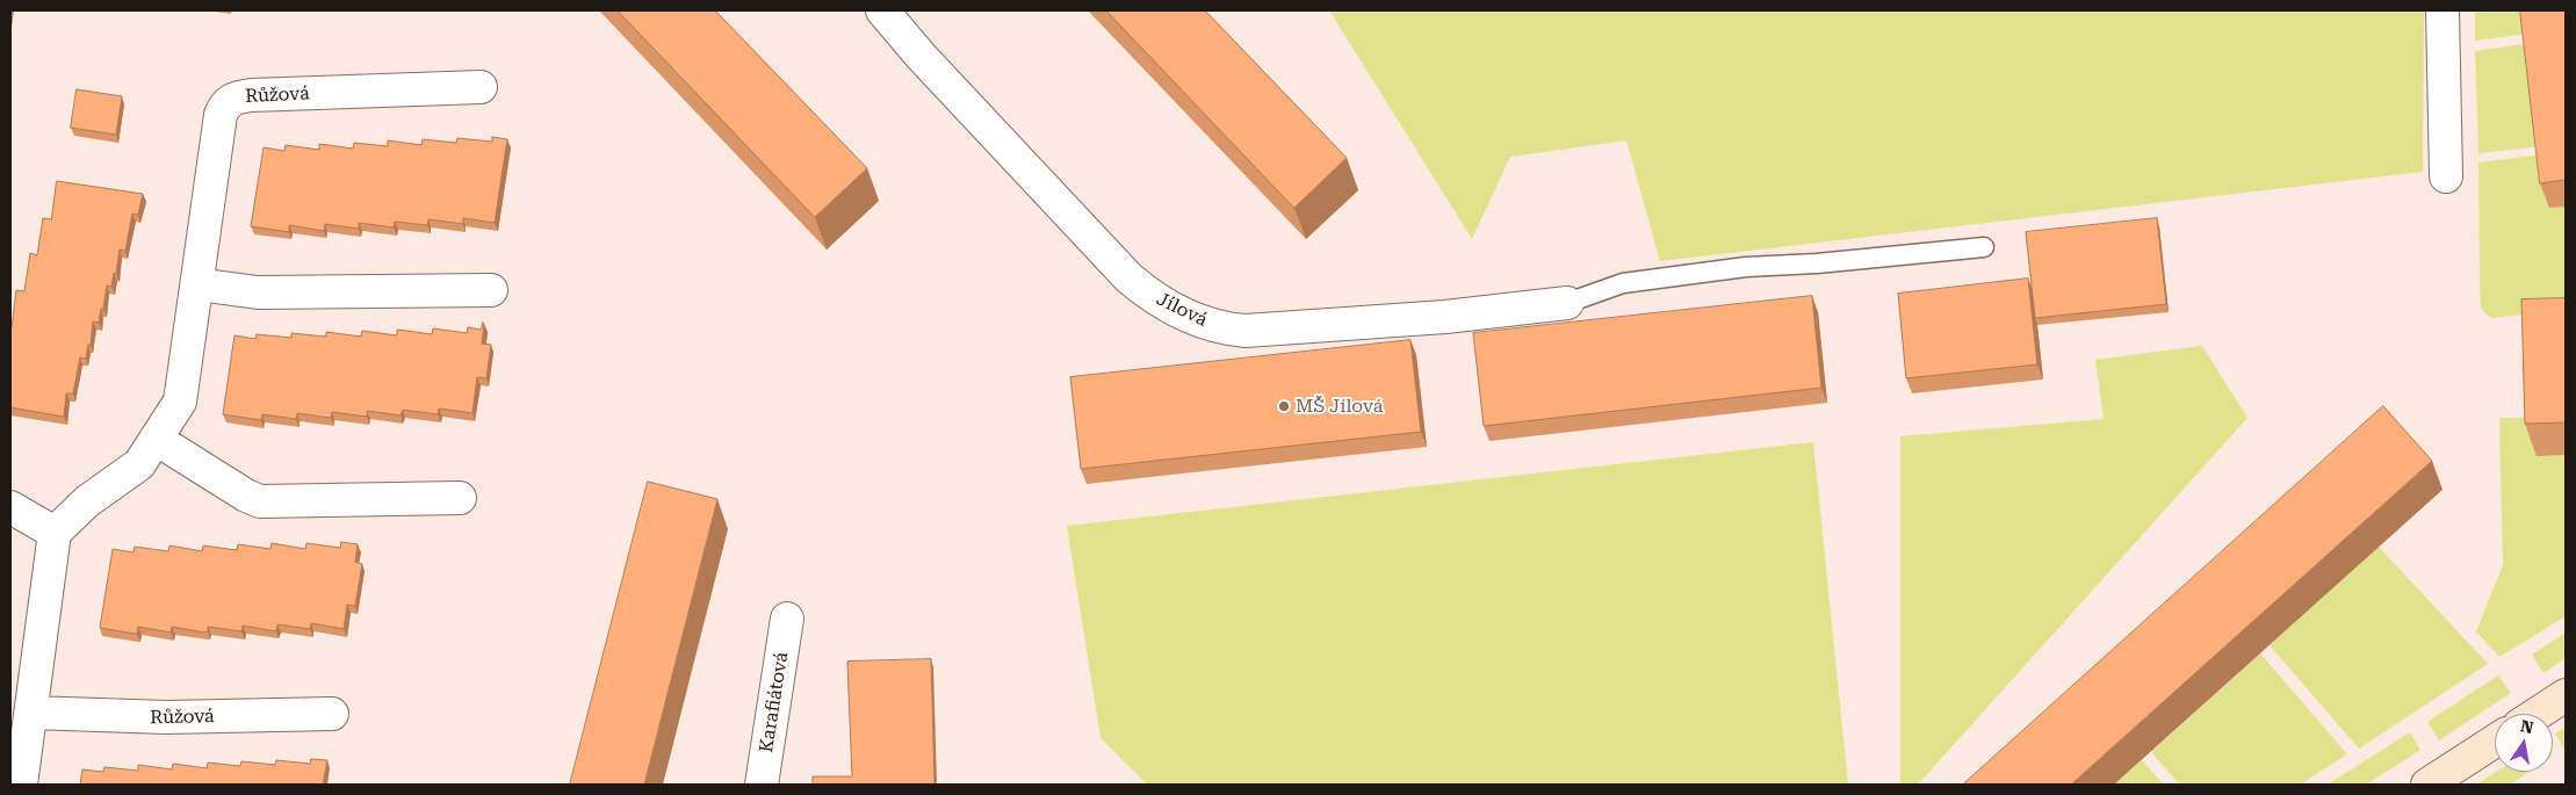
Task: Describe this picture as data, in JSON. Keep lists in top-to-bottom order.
{
  "streets": {
    "street": ["Růžová", "Jílová", "Karafiátová"]
  },
  "places": ["MŠ Jílová"],
  "north": "top"
}
